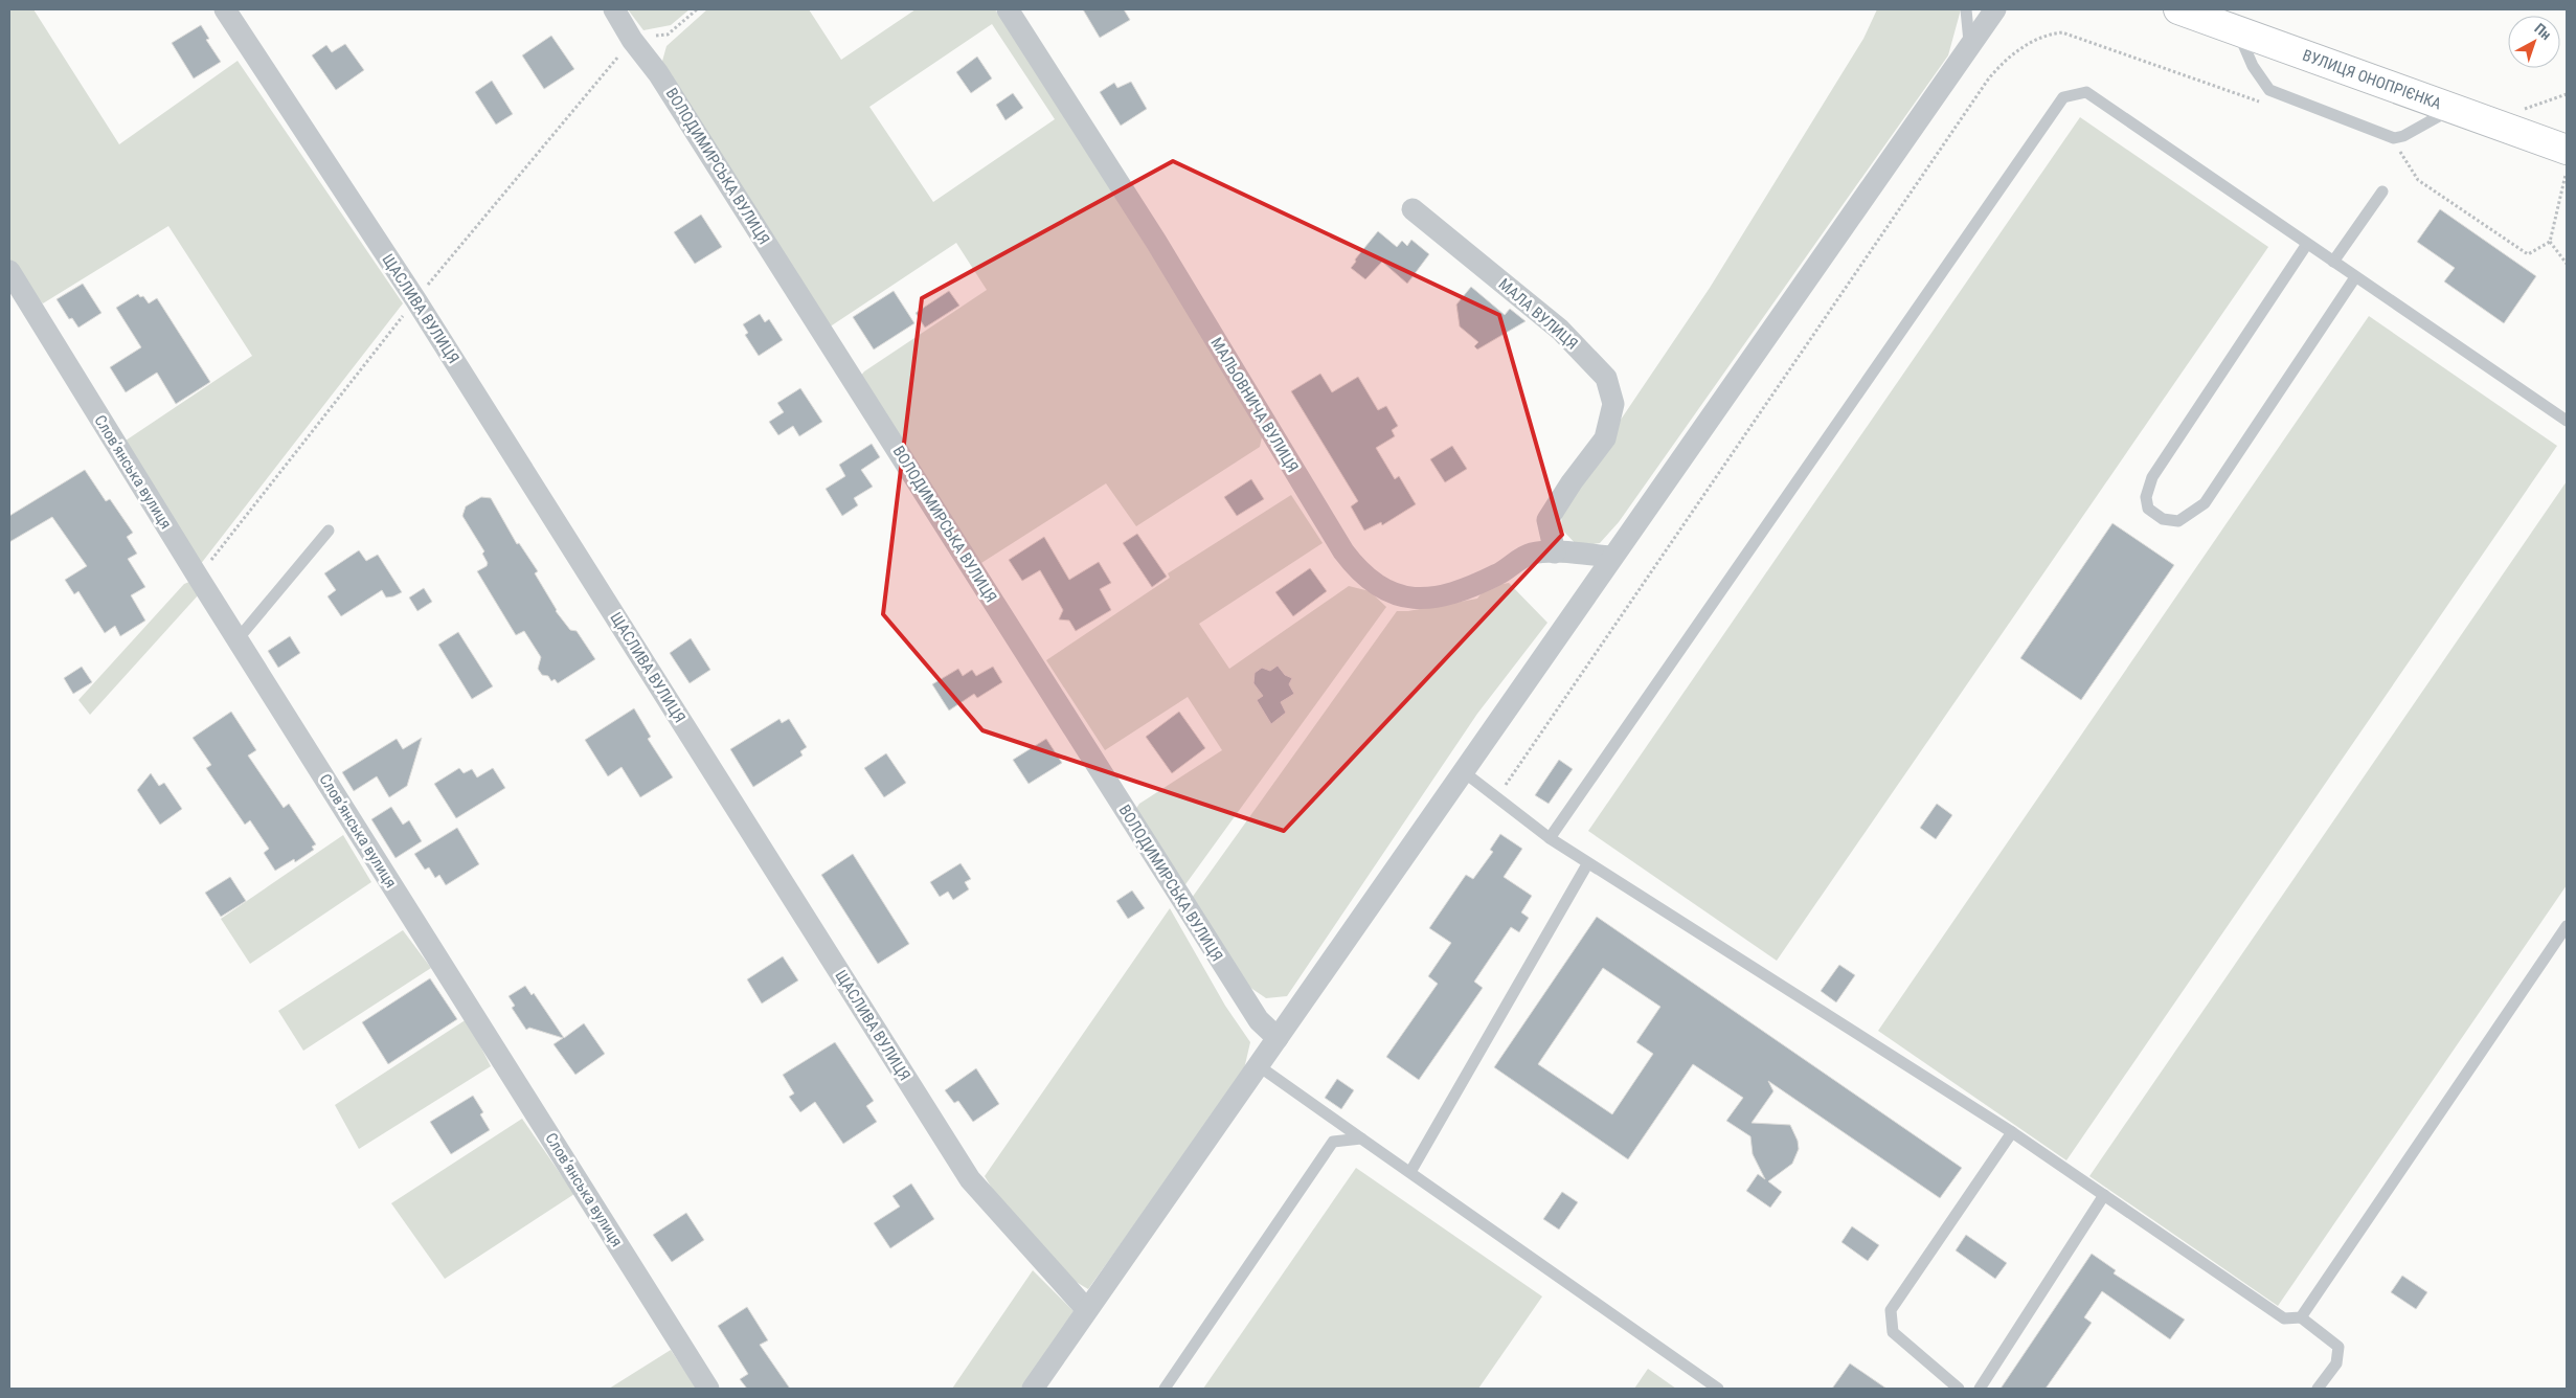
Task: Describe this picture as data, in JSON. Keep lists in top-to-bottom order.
{
  "streets": {
    "main road": ["ВУЛИЦЯ ОНОПРІЄНКА"],
    "street": [
      "ВОЛОДИМИРСЬКА ВУЛИЦЯ",
      "ЩАСЛИВА ВУЛИЦЯ",
      "МАЛА ВУЛИЦЯ",
      "МАЛЬОВНИЧА ВУЛИЦЯ",
      "Словʼянська вулиця"
    ]
  },
  "crossings": [
    ["МАЛА ВУЛИЦЯ", "МАЛЬОВНИЧА ВУЛИЦЯ"]
  ],
  "north": "top right"
}
